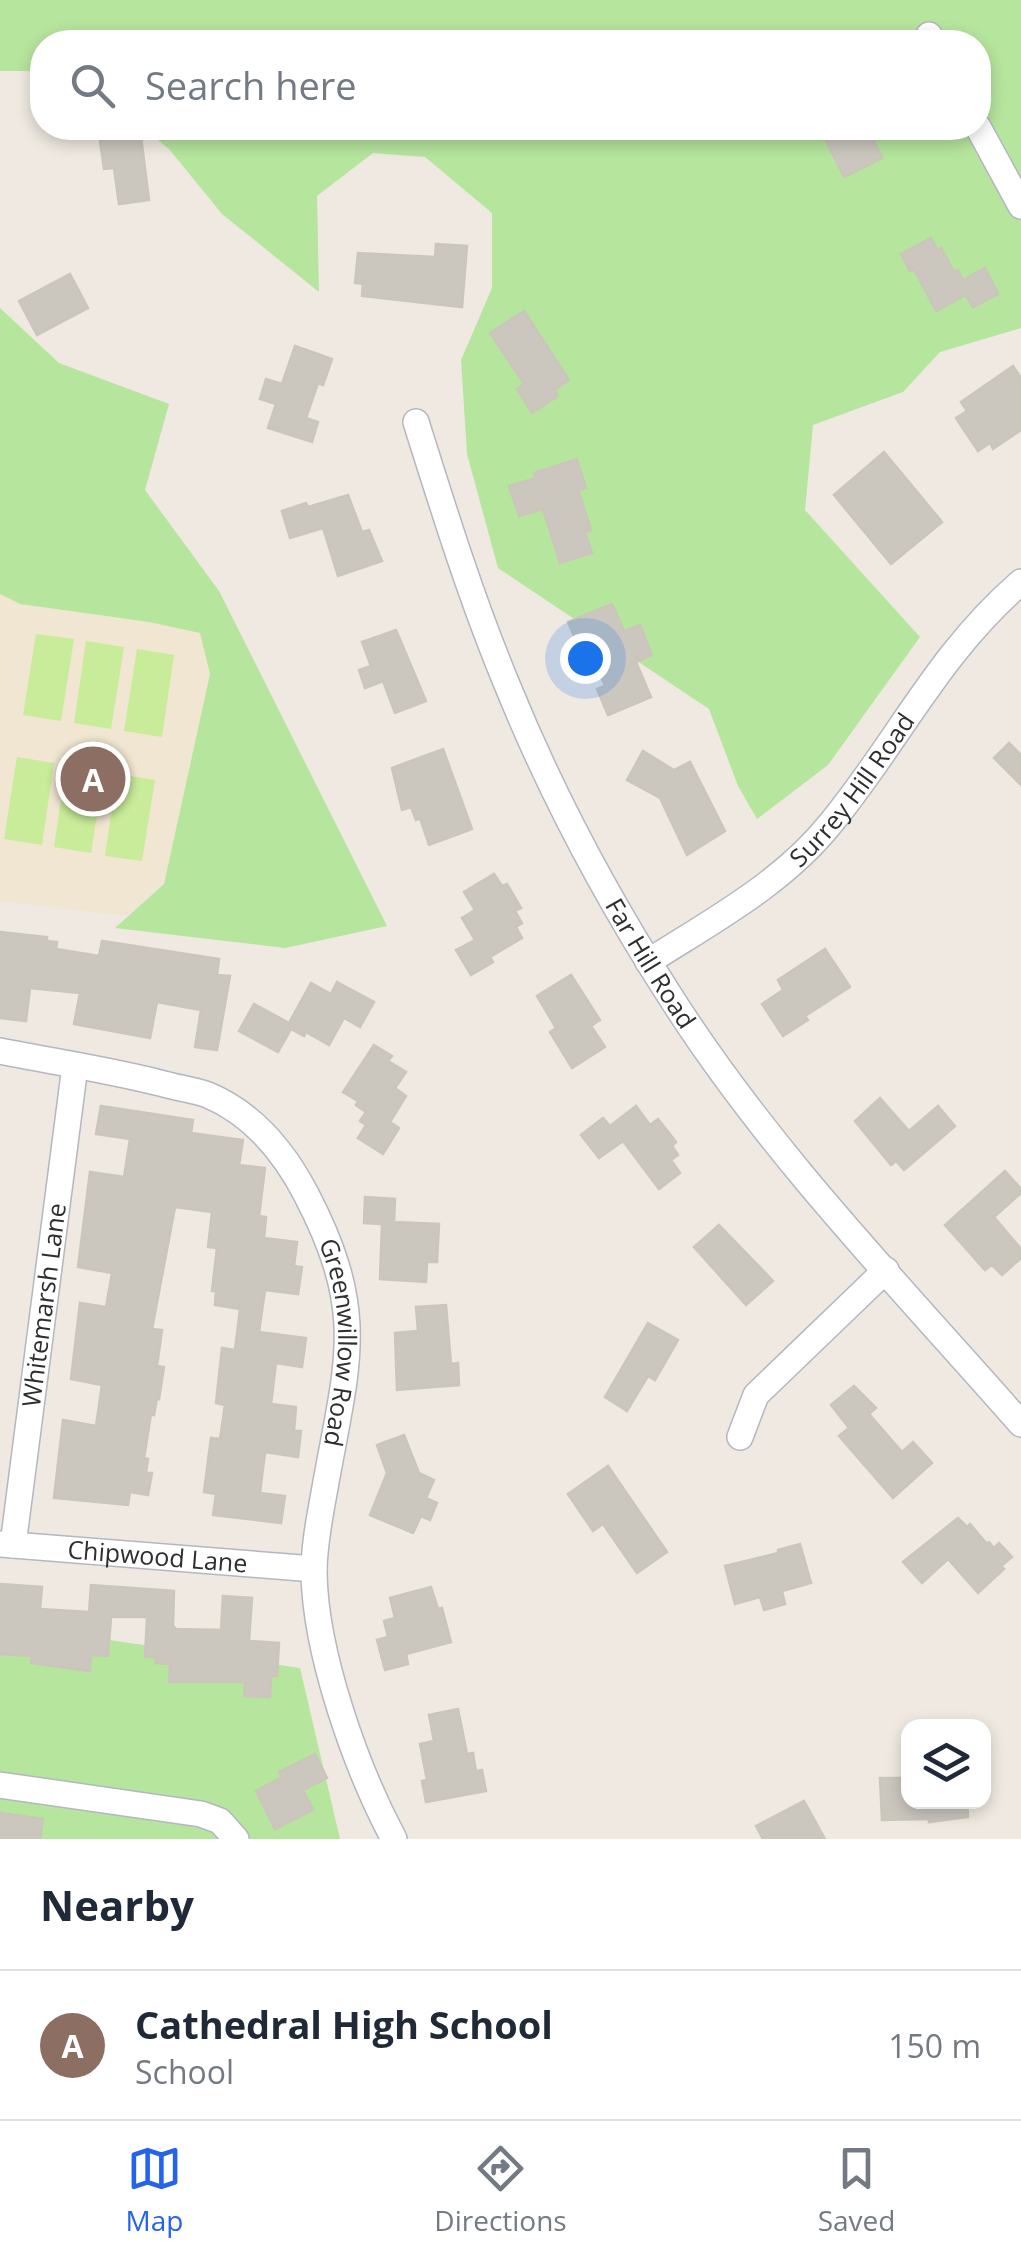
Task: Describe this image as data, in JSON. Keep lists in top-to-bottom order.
{
  "streets": {
    "street": [
      "Surrey Hill Road",
      "Far Hill Road",
      "Whitemarsh Lane",
      "Greenwillow Road",
      "Chipwood Lane"
    ]
  },
  "crossings": [
    ["Surrey Hill Road", "Far Hill Road"],
    ["Whitemarsh Lane", "Greenwillow Road"],
    ["Whitemarsh Lane", "Chipwood Lane"],
    ["Greenwillow Road", "Chipwood Lane"]
  ],
  "page": {
    "search": "Search here",
    "pins": "A",
    "heading": "Nearby",
    "list": [
      {
        "mark": "A",
        "name": "Cathedral High School",
        "note": "School",
        "value": "150 m"
      }
    ],
    "nav": ["Map", "Directions", "Saved"]
  }
}
